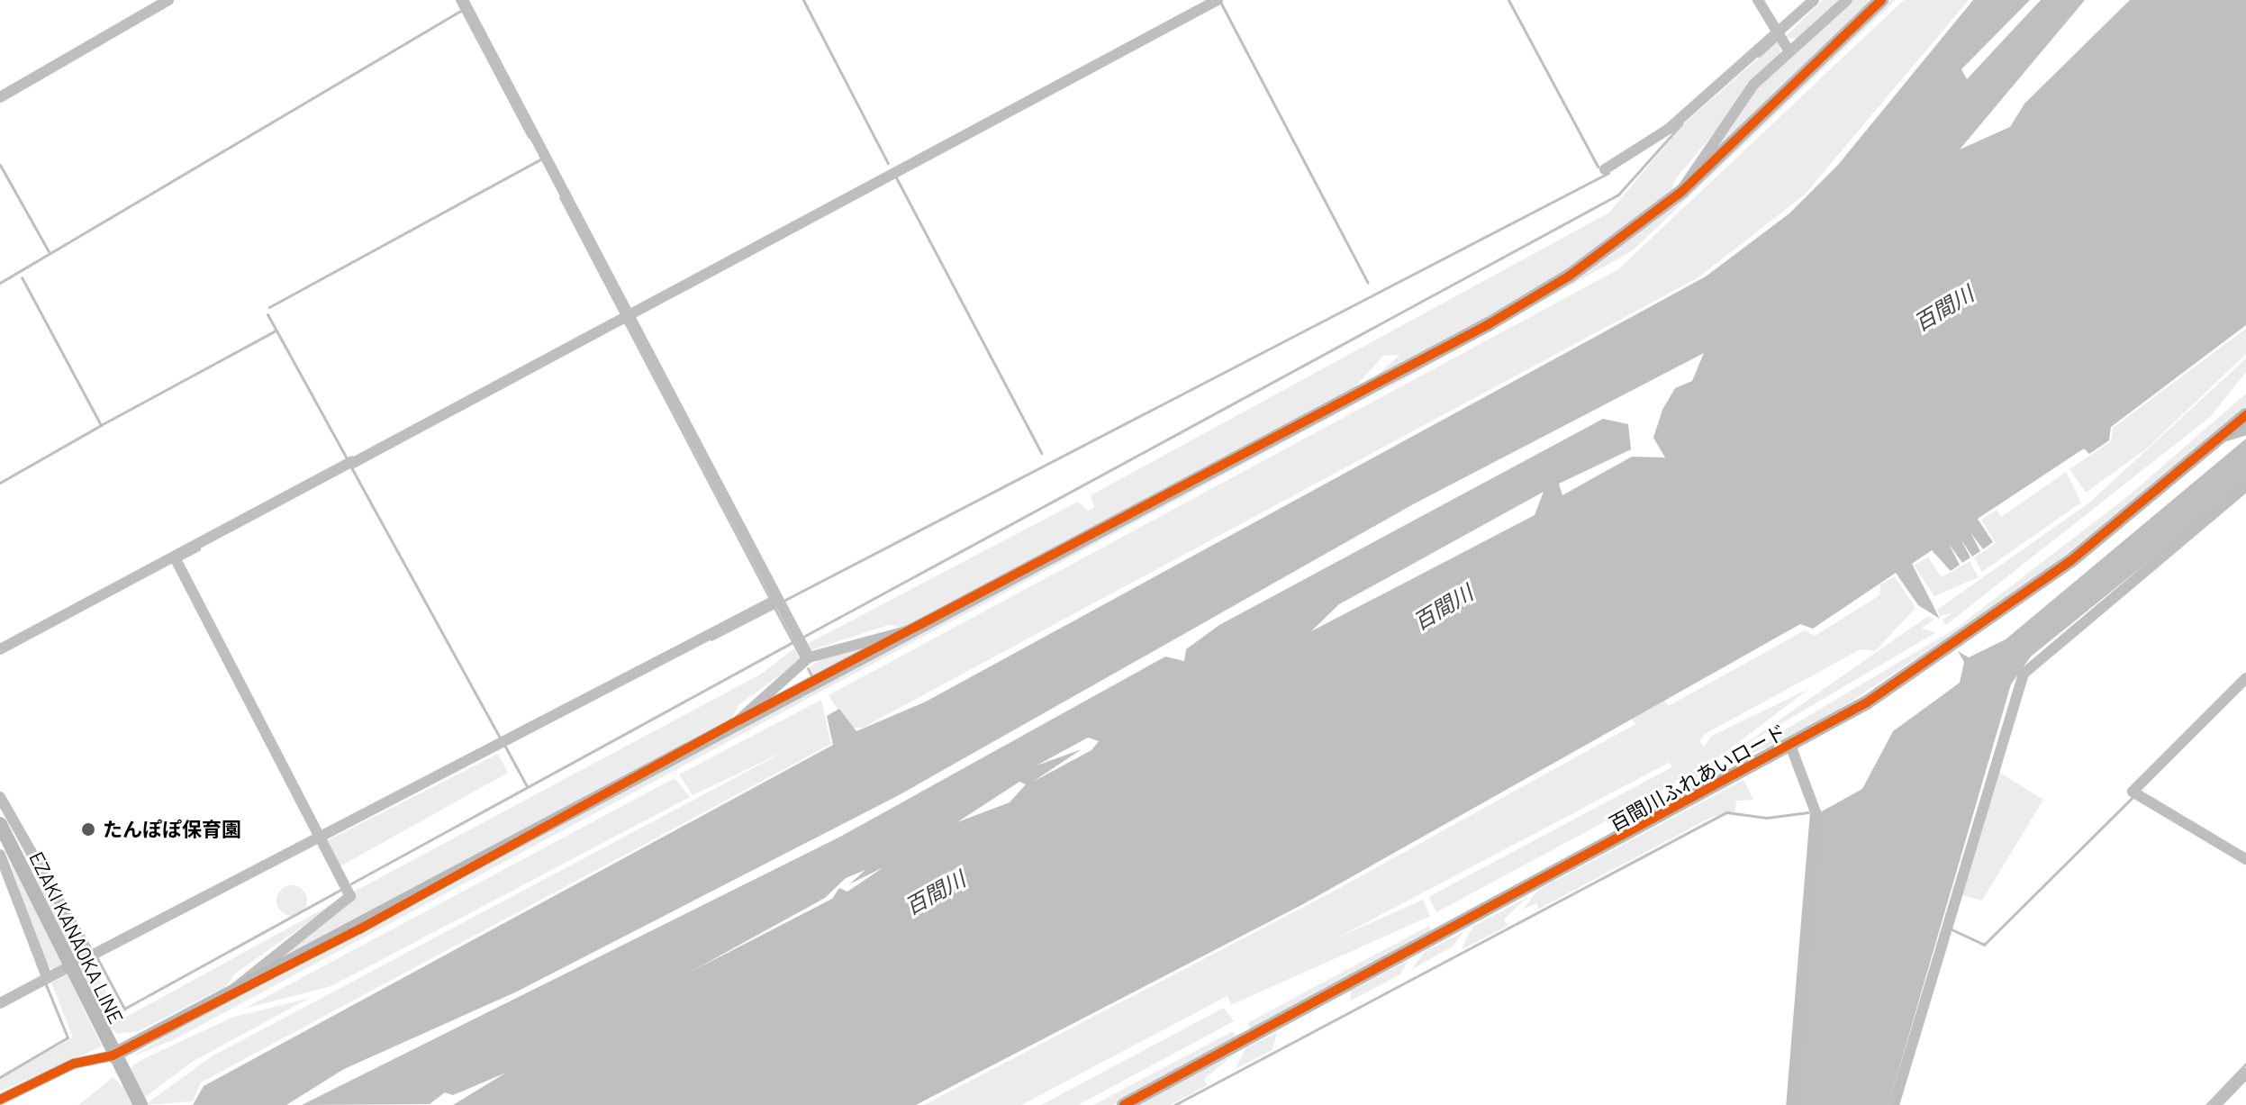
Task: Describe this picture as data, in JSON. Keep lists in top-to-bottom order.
{
  "streets": {
    "street": ["百間川ふれあいロード", "EZAKI KANAOKA LINE"]
  },
  "water": ["百間川"],
  "places": ["たんぽぽ保育園"]
}
